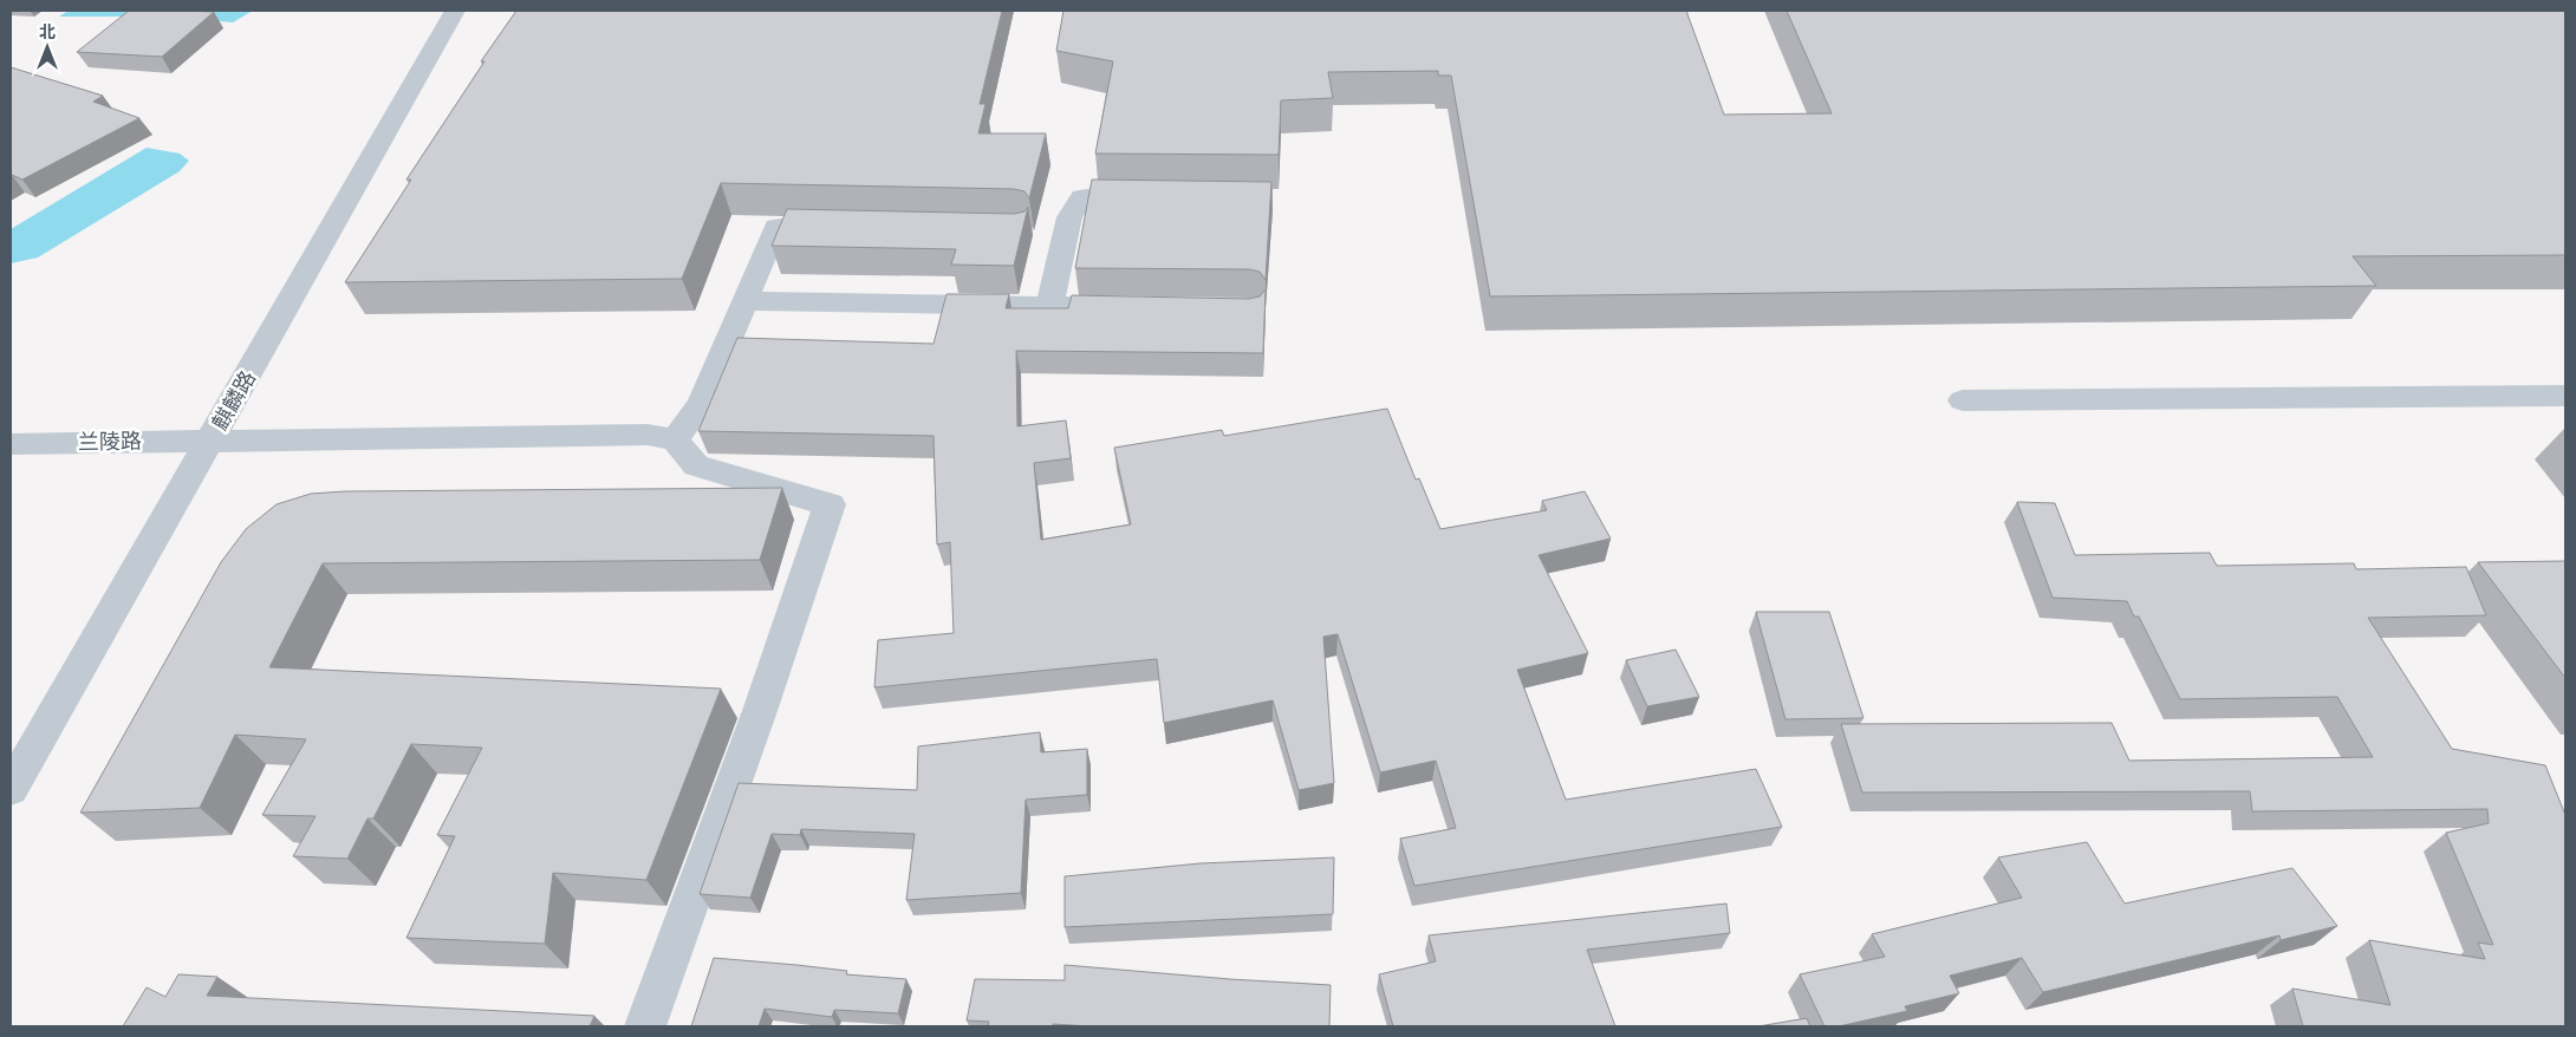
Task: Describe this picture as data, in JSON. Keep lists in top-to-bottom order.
{
  "streets": {
    "street": ["麒麟路", "兰陵路"]
  },
  "crossings": [
    ["麒麟路", "兰陵路"]
  ],
  "north": "top"
}
